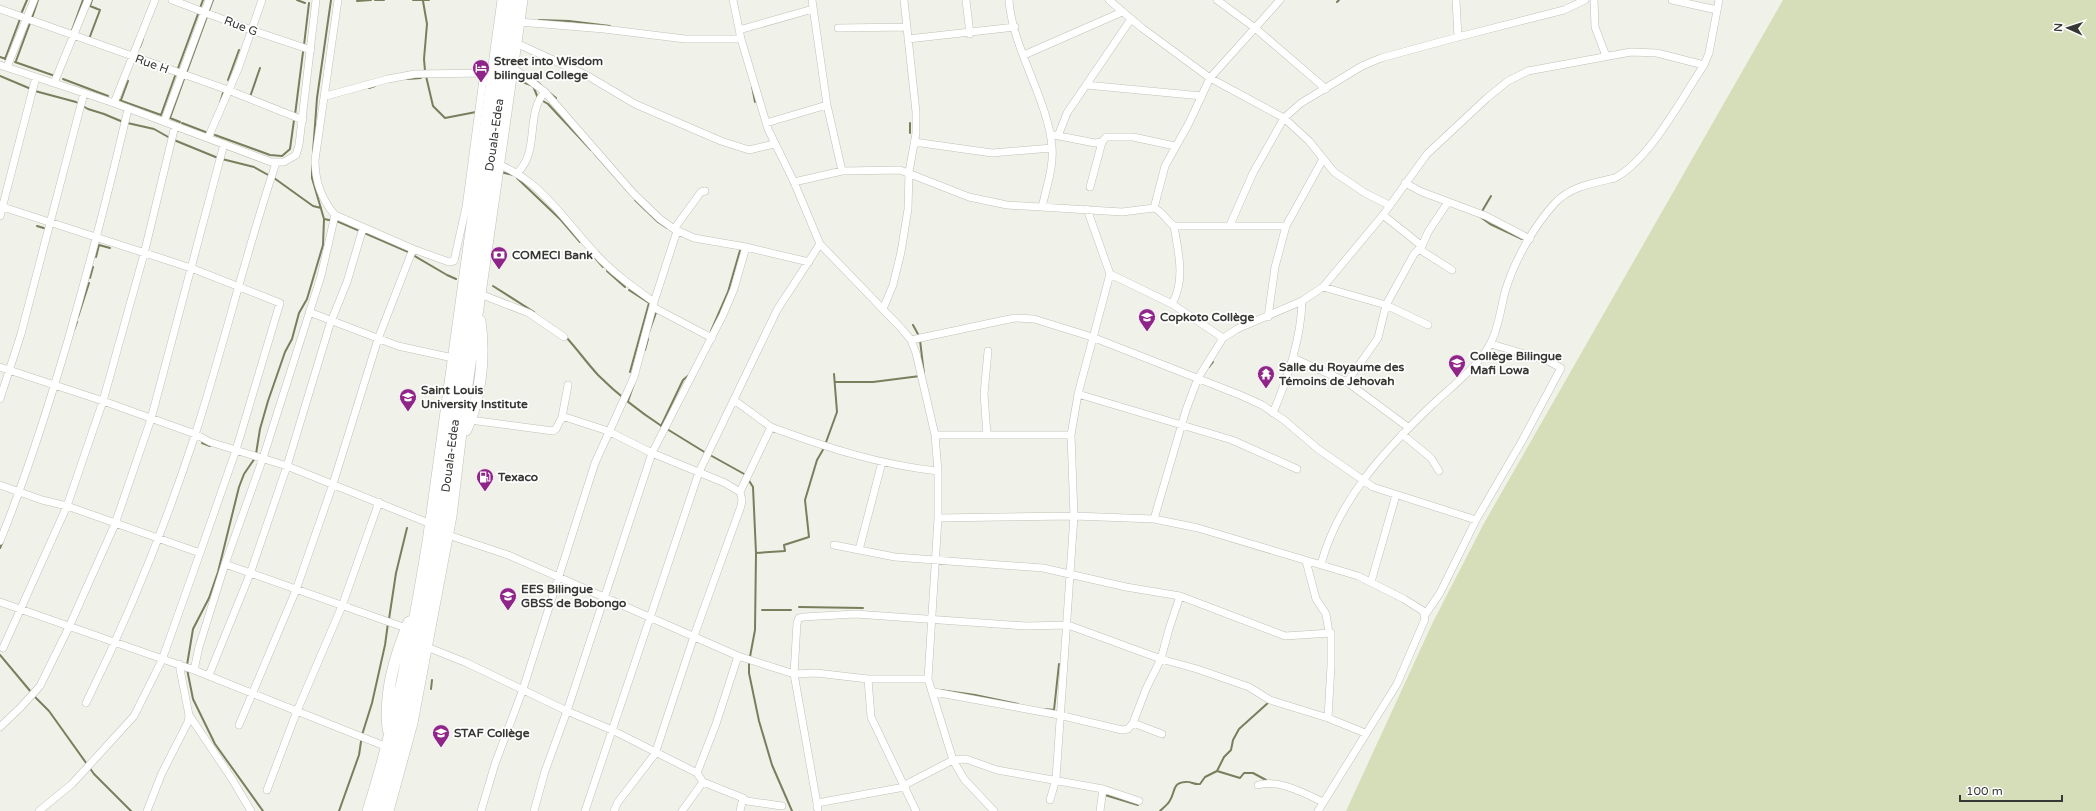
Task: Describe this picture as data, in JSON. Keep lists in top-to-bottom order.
{
  "streets": {
    "highway": ["Douala-Edea"],
    "street": ["Rue G", "Rue H"]
  },
  "places": {
    "hotel": ["Street into Wisdom bilingual College"],
    "bank": ["COMECI Bank"],
    "school or university": [
      "Copkoto Collège",
      "Collège Bilingue Mafi Lowa",
      "Saint Louis University Institute",
      "EES Bilingue GBSS de Bobongo",
      "STAF Collège"
    ],
    "temple": ["Salle du Royaume des Témoins de Jehovah"],
    "fuel station": ["Texaco"]
  },
  "scale_bar": "100 m",
  "north": "left"
}
